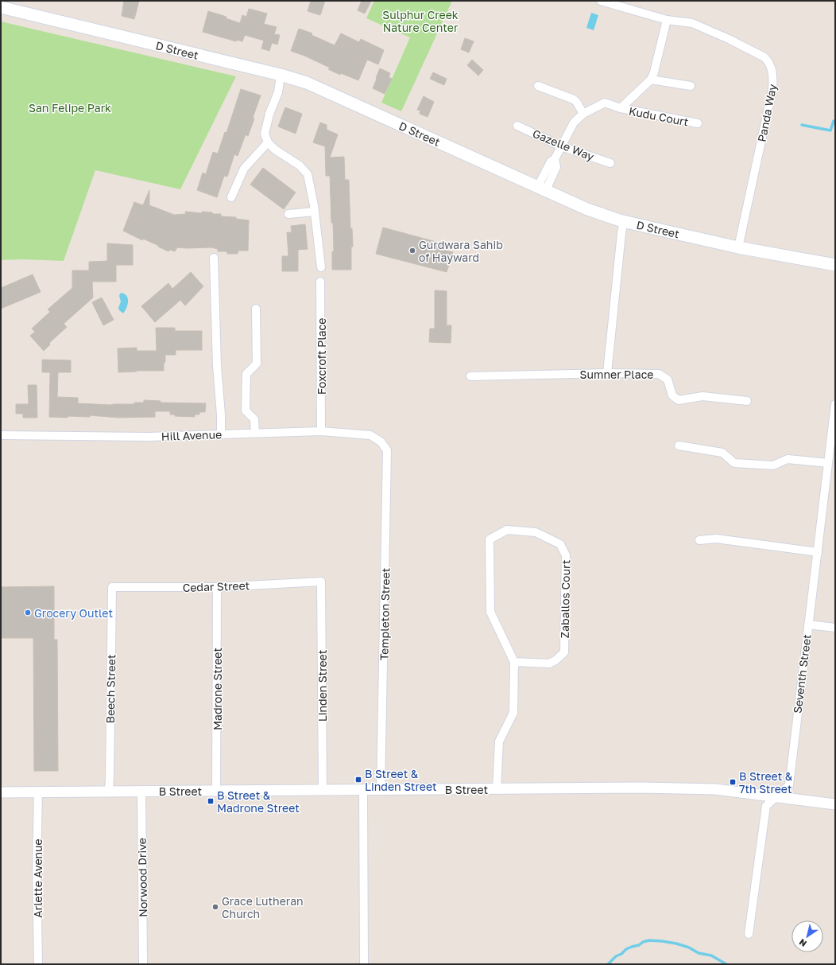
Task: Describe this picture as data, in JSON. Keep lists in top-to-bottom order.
{
  "streets": {
    "main road": ["D Street"],
    "street": [
      "Panda Way",
      "Kudu Court",
      "Gazelle Way",
      "Foxcroft Place",
      "Sumner Place",
      "Hill Avenue",
      "Cedar Street",
      "Zaballos Court",
      "Templeton Street",
      "Seventh Street",
      "Linden Street",
      "Beech Street",
      "Madrone Street",
      "B Street",
      "Norwood Drive",
      "Arlette Avenue"
    ]
  },
  "crossings": [
    ["D Street", "Panda Way"],
    ["D Street", "Kudu Court"],
    ["Kudu Court", "Gazelle Way"],
    ["Foxcroft Place", "Hill Avenue"],
    ["Hill Avenue", "Templeton Street"],
    ["Cedar Street", "Linden Street"],
    ["Cedar Street", "Beech Street"],
    ["Cedar Street", "Madrone Street"],
    ["Zaballos Court", "B Street"],
    ["Templeton Street", "B Street"],
    ["Seventh Street", "B Street"],
    ["Linden Street", "B Street"],
    ["Beech Street", "B Street"],
    ["Madrone Street", "B Street"],
    ["B Street", "Norwood Drive"],
    ["B Street", "Arlette Avenue"]
  ],
  "parks": ["Sulphur Creek Nature Center", "San Felipe Park"],
  "places": {
    "other": ["Gurdwara Sahib of Hayward", "Grocery Outlet", "Grace Lutheran Church"],
    "transit": ["B Street & Linden Street", "B Street & 7th Street", "B Street & Madrone Street"]
  },
  "north": "bottom left"
}
